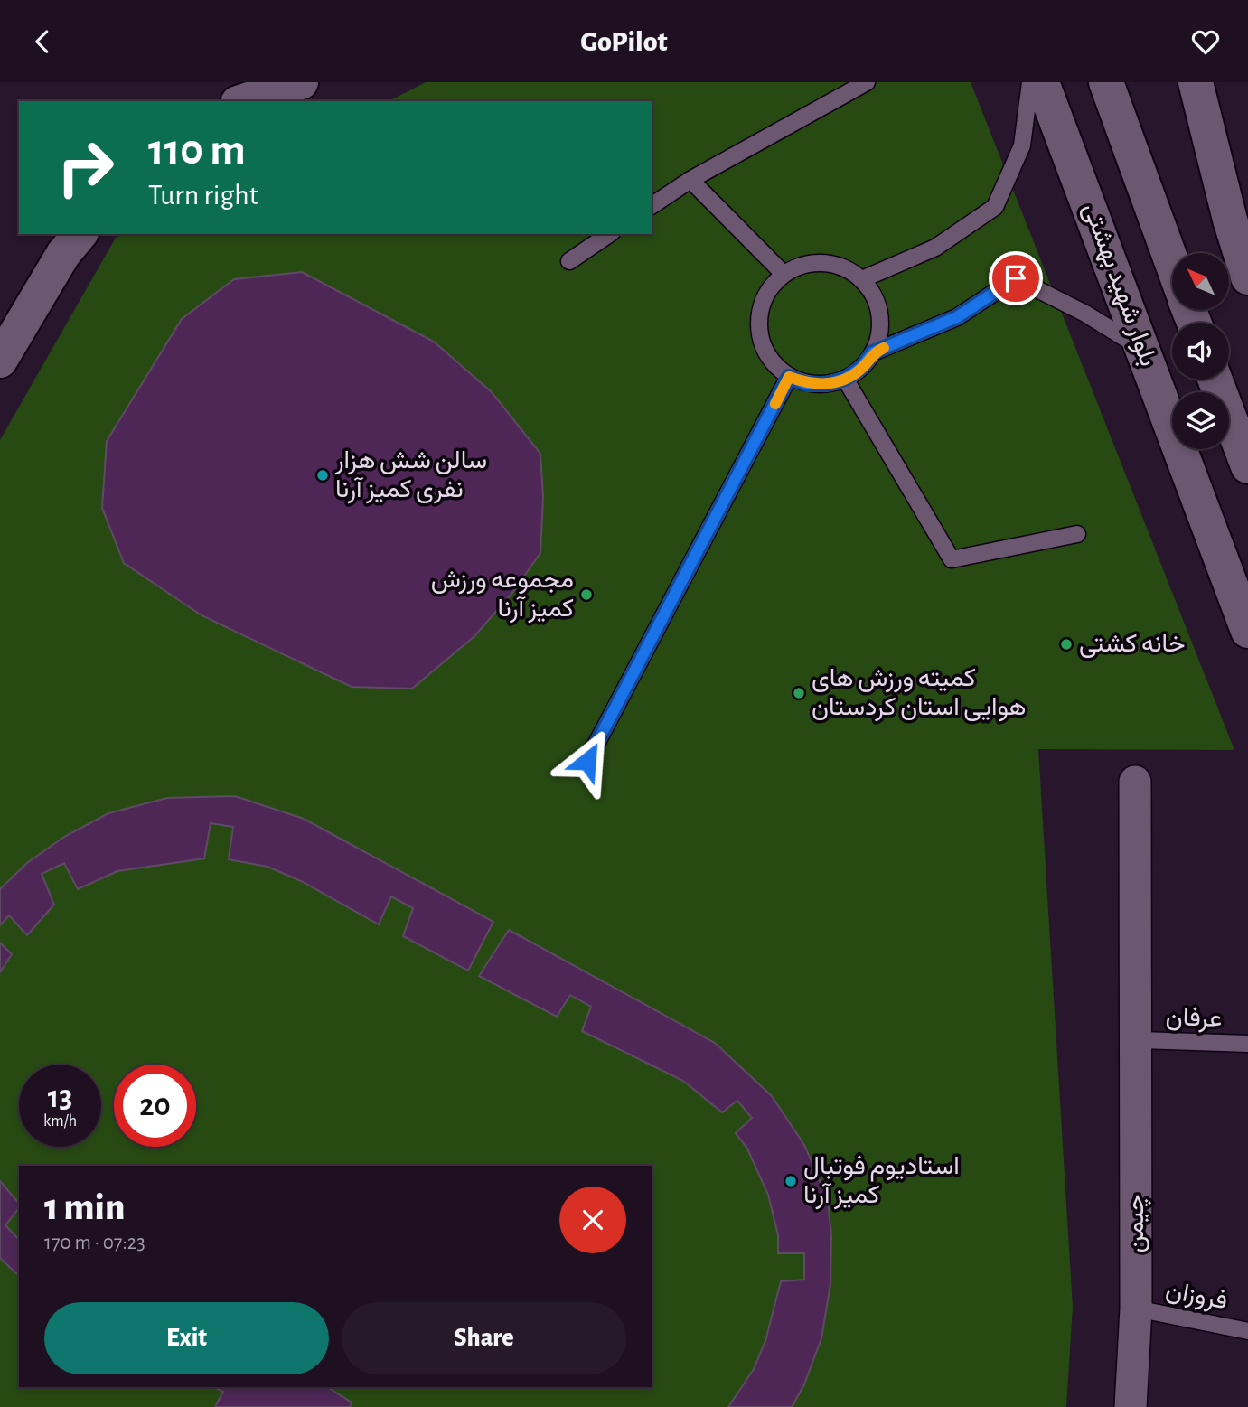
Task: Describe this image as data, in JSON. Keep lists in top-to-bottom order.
{
  "streets": {
    "main road": ["بلوار شهید بهشتی"],
    "street": ["چیمن"],
    "lane": ["عرفان", "فروزان"]
  },
  "crossings": [
    ["عرفان", "چیمن"],
    ["چیمن", "فروزان"]
  ],
  "places": [
    "سالن شش هزار نفری کمیز آرنا",
    "مجموعه ورزش کمیز آرنا",
    "خانه کشتی",
    "کمیته ورزش های هوایی استان کردستان",
    "استادیوم فوتبال کمیز آرنا"
  ],
  "north": "top left",
  "page": {
    "header": "GoPilot",
    "turn": ["110 m", "Turn right"],
    "speed": "13 km/h",
    "limit": "20",
    "heading": ["1 min", "170 m · 07:23"],
    "buttons": ["Exit", "Share"]
  }
}
